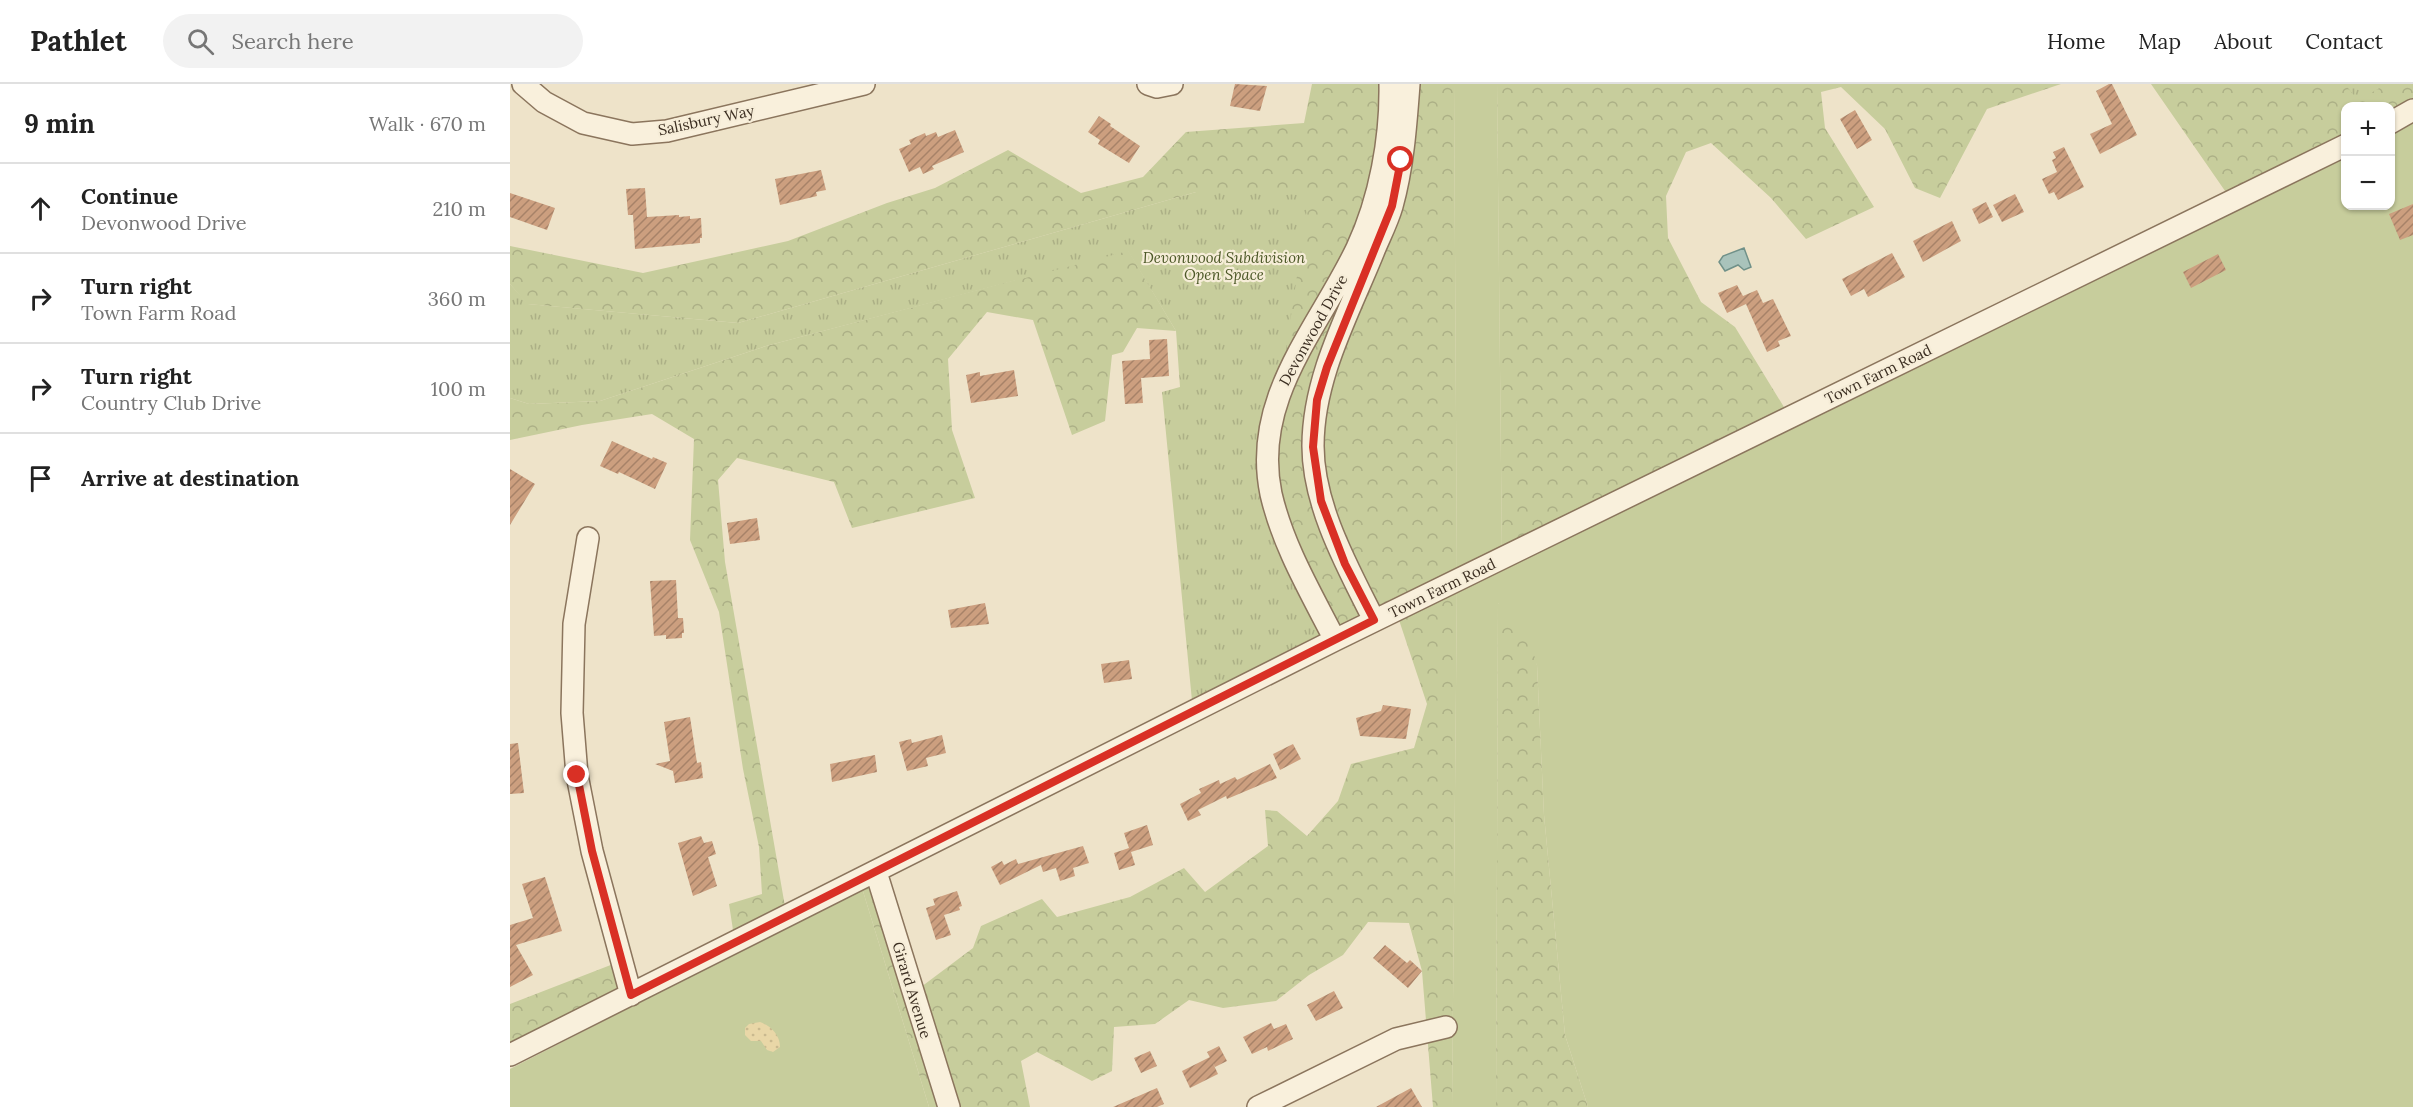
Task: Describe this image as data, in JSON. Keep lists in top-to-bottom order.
{
  "streets": {
    "street": [
      "Salisbury Way",
      "Devonwood Drive",
      "Town Farm Road",
      "Girard Avenue"
    ]
  },
  "crossings": [
    ["Devonwood Drive", "Town Farm Road"],
    ["Town Farm Road", "Girard Avenue"]
  ],
  "parks": ["Devonwood Subdivision Open Space"],
  "page": {
    "header": "Pathlet",
    "search": "Search here",
    "nav": [
      "Home",
      "Map",
      "About",
      "Contact"
    ],
    "heading": ["9 min", "Walk · 670 m"],
    "map_buttons": ["+", "−"],
    "list": [
      ["Continue", "Devonwood Drive", "210 m"],
      ["Turn right", "Town Farm Road", "360 m"],
      ["Turn right", "Country Club Drive", "100 m"],
      "Arrive at destination"
    ]
  }
}
